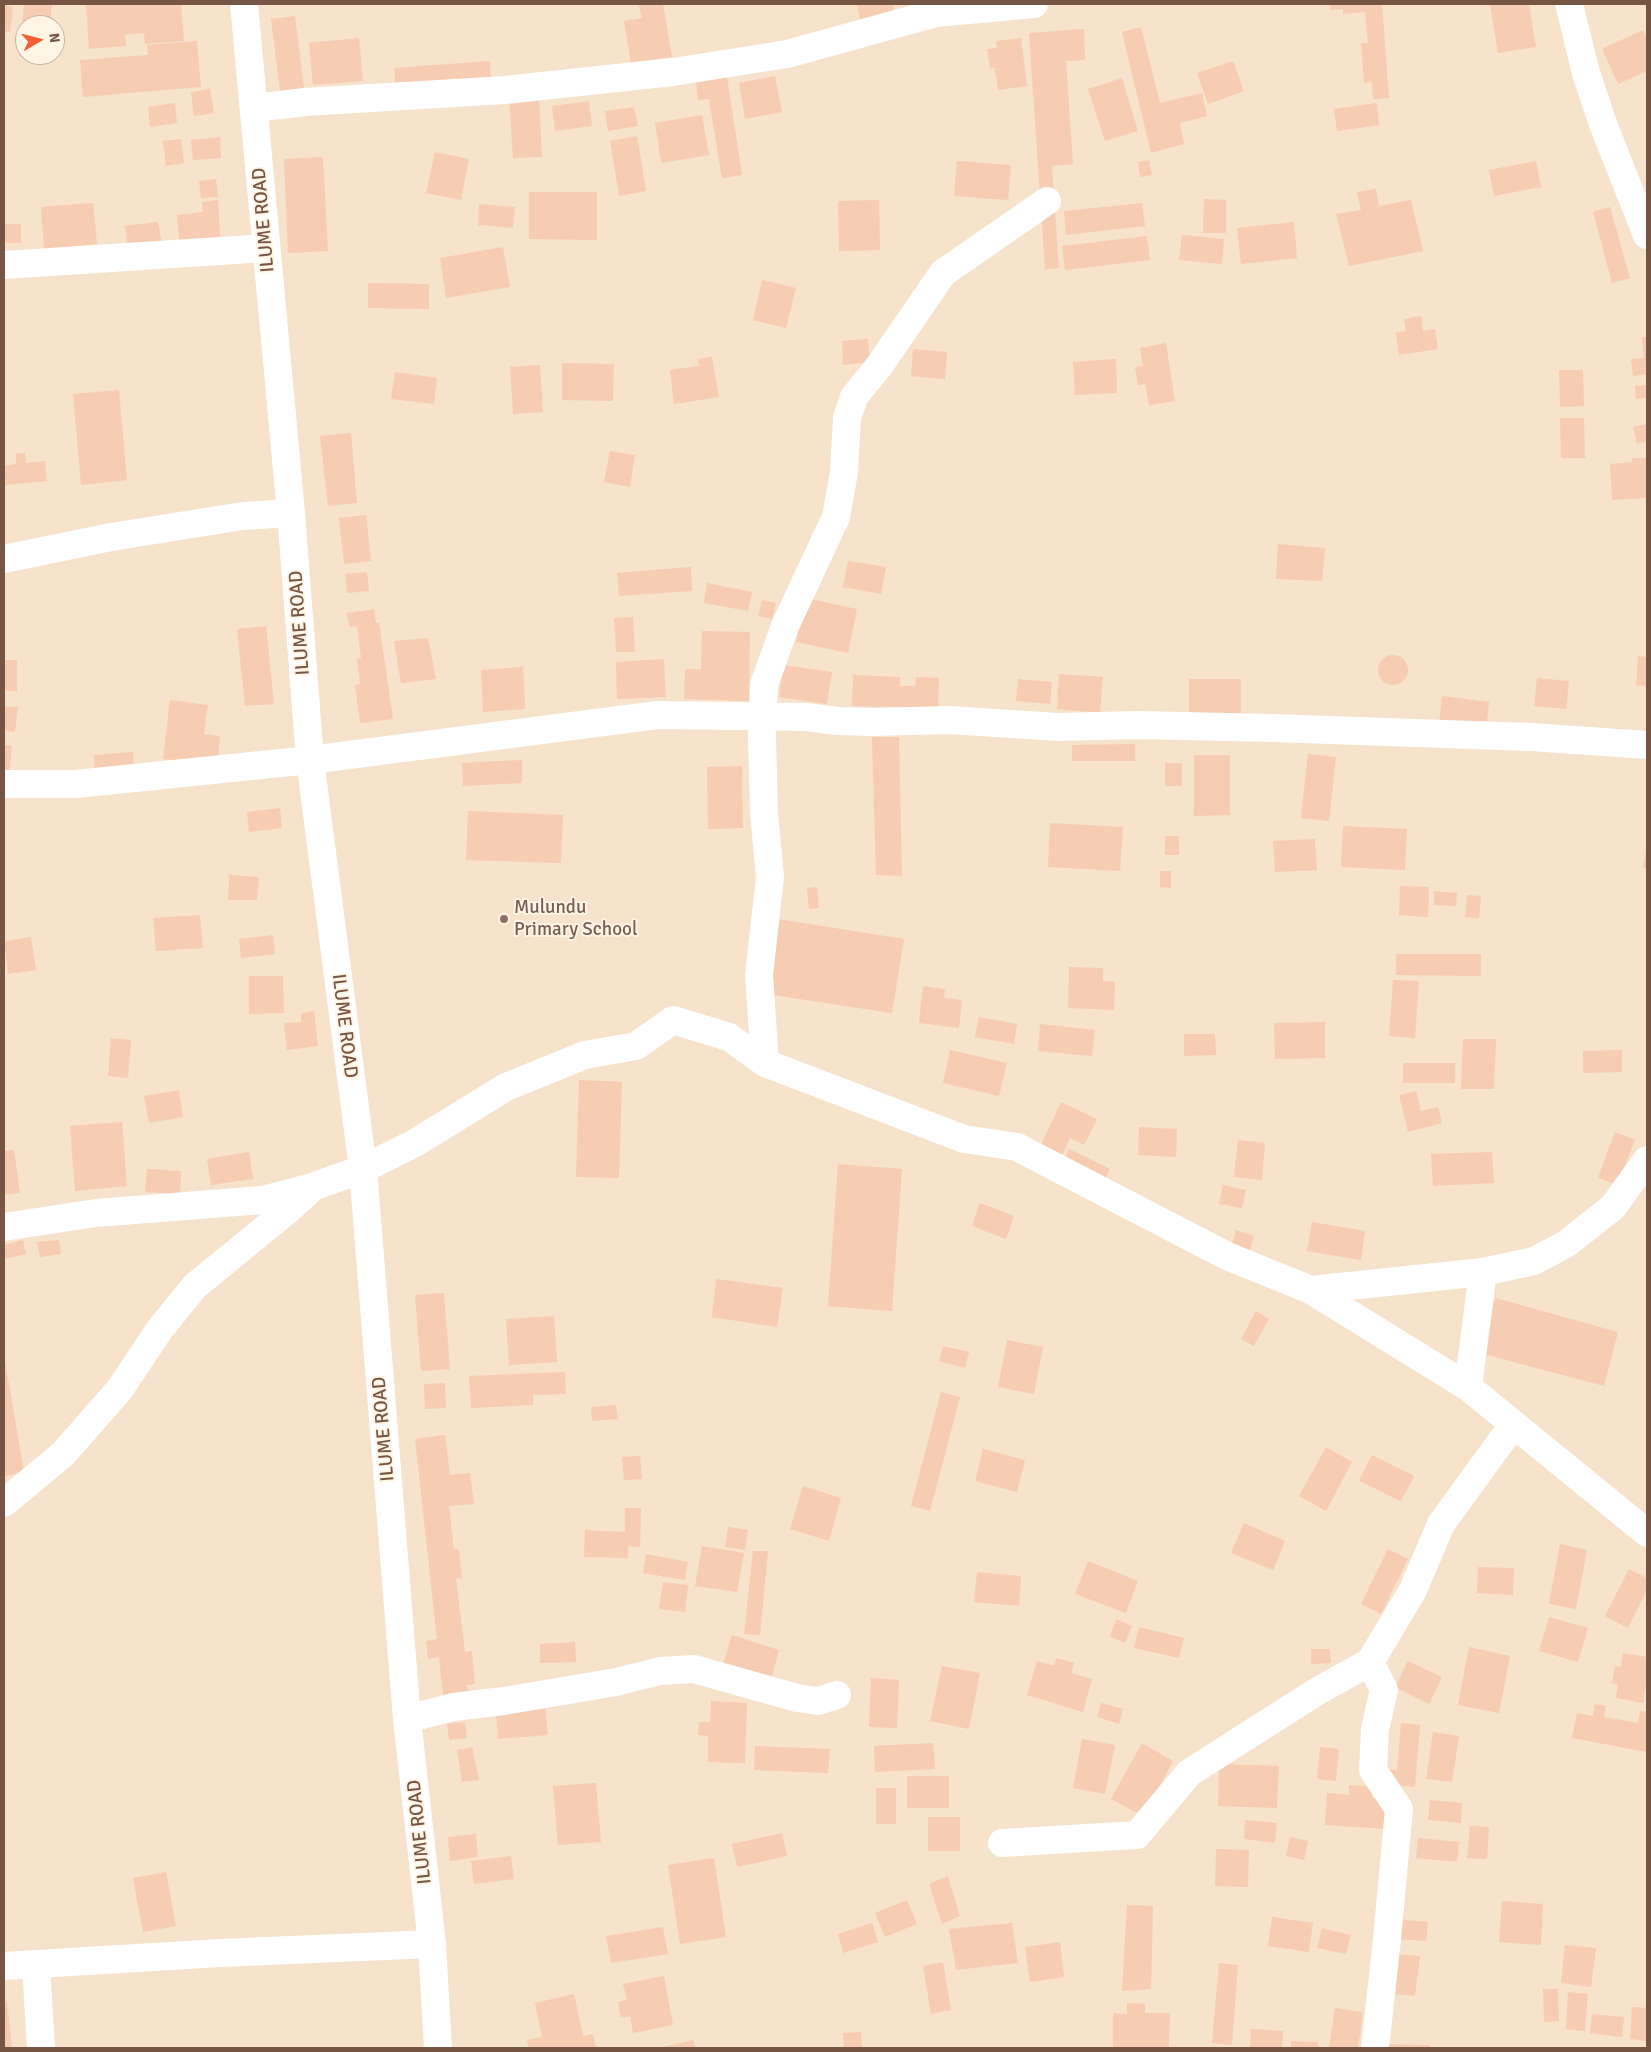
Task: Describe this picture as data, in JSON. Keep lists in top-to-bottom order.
{
  "streets": {
    "street": ["ILUME ROAD"]
  },
  "places": ["Mulundu Primary School"],
  "north": "right"
}
